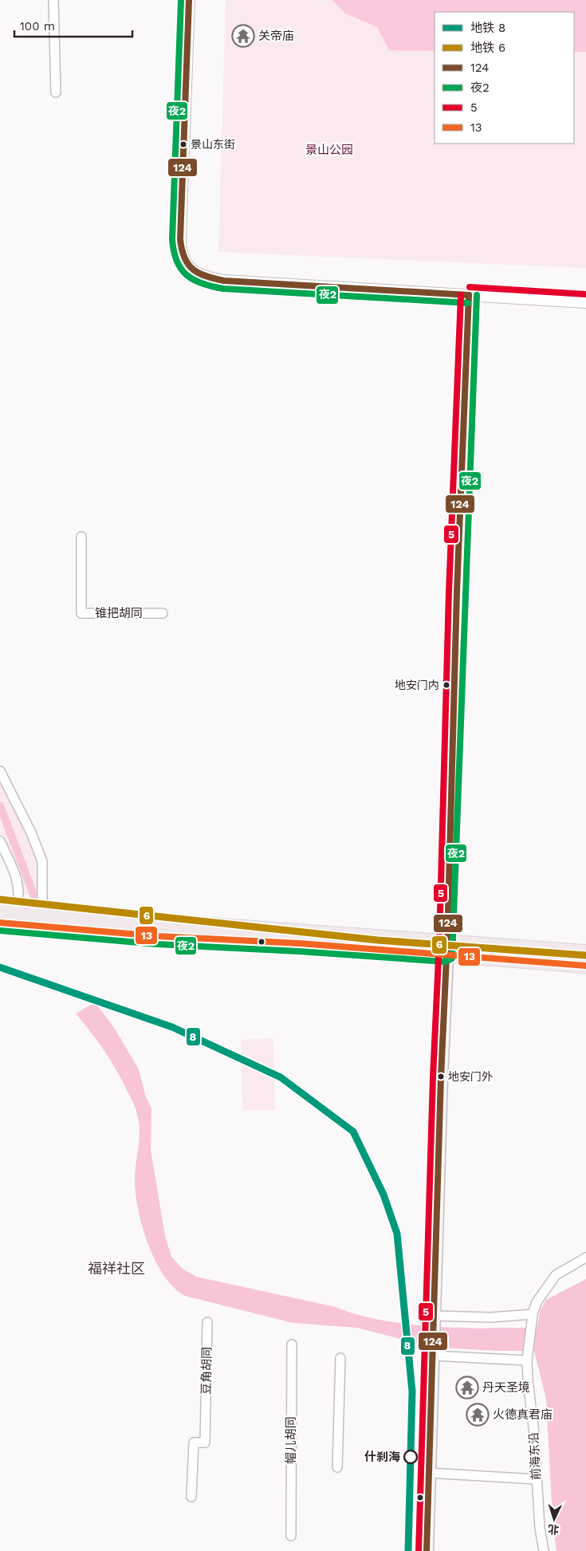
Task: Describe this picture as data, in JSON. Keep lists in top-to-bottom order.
{
  "streets": {
    "street": [
      "锥把胡同",
      "豆角胡同",
      "帽儿胡同",
      "前海东沿"
    ]
  },
  "districts": ["福祥社区"],
  "parks": ["景山公园"],
  "places": {
    "temple": ["关帝庙", "丹天圣境", "火德真君庙"],
    "other": [
      "景山东街",
      "地安门内",
      "地安门外",
      "什刹海"
    ]
  },
  "lines": [
    "transit line 124",
    "transit line 夜2",
    "transit line 5",
    "metro line 6",
    "transit line 13",
    "metro line 8"
  ],
  "legend": [
    "地铁 8",
    "地铁 6",
    "124",
    "夜2",
    "5",
    "13"
  ],
  "scale_bar": "100 m",
  "north": "bottom"
}
